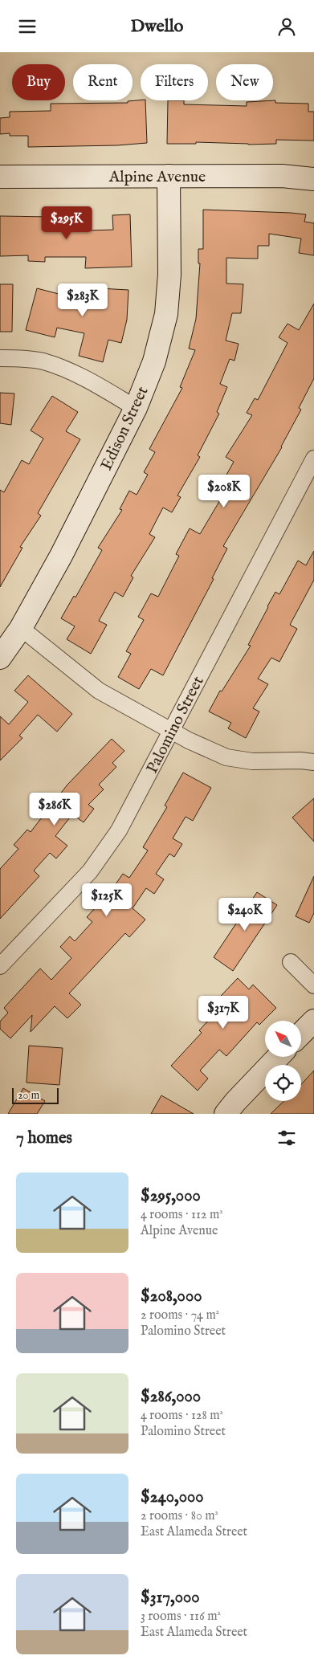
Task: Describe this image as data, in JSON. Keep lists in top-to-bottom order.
{
  "streets": {
    "street": ["Alpine Avenue", "Edison Street", "Palomino Street"]
  },
  "crossings": [
    ["Alpine Avenue", "Edison Street"]
  ],
  "scale_bar": "20 m",
  "north": "top left",
  "page": {
    "header": "Dwello",
    "chip": [
      "Buy",
      "Rent",
      "Filters",
      "New"
    ],
    "price": [
      "$295K",
      "$283K",
      "$208K",
      "$286K",
      "$125K",
      "$240K",
      "$317K"
    ],
    "scale": "20 m",
    "heading": "7 homes",
    "list": [
      {
        "name": "$295,000",
        "note": "4 rooms · 112 m² · Alpine Avenue"
      },
      {
        "name": "$208,000",
        "note": "2 rooms · 74 m² · Palomino Street"
      },
      {
        "name": "$286,000",
        "note": "4 rooms · 128 m² · Palomino Street"
      },
      {
        "name": "$240,000",
        "note": "2 rooms · 80 m² · East Alameda Street"
      },
      {
        "name": "$317,000",
        "note": "3 rooms · 116 m² · East Alameda Street"
      }
    ]
  }
}
